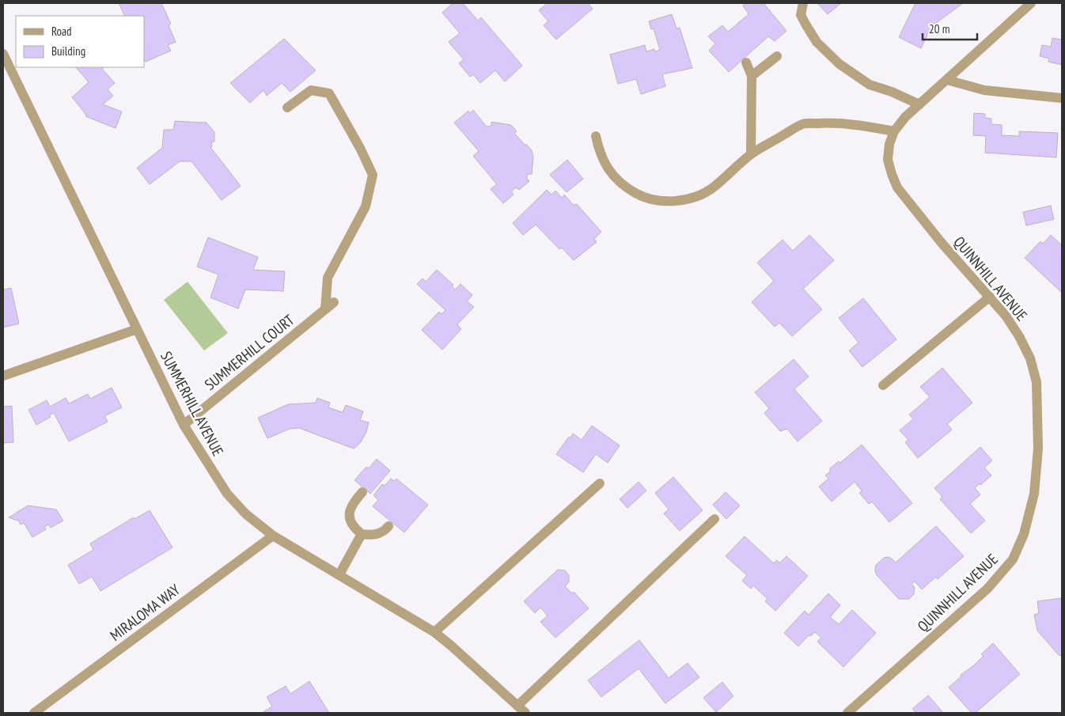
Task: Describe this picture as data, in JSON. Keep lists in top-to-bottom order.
{
  "streets": {
    "street": [
      "QUINNHILL AVENUE",
      "SUMMERHILL COURT",
      "SUMMERHILL AVENUE",
      "MIRALOMA WAY"
    ]
  },
  "crossings": [
    ["SUMMERHILL COURT", "SUMMERHILL AVENUE"],
    ["SUMMERHILL AVENUE", "MIRALOMA WAY"]
  ],
  "legend": ["Road", "Building"],
  "scale_bar": "20 m"
}
